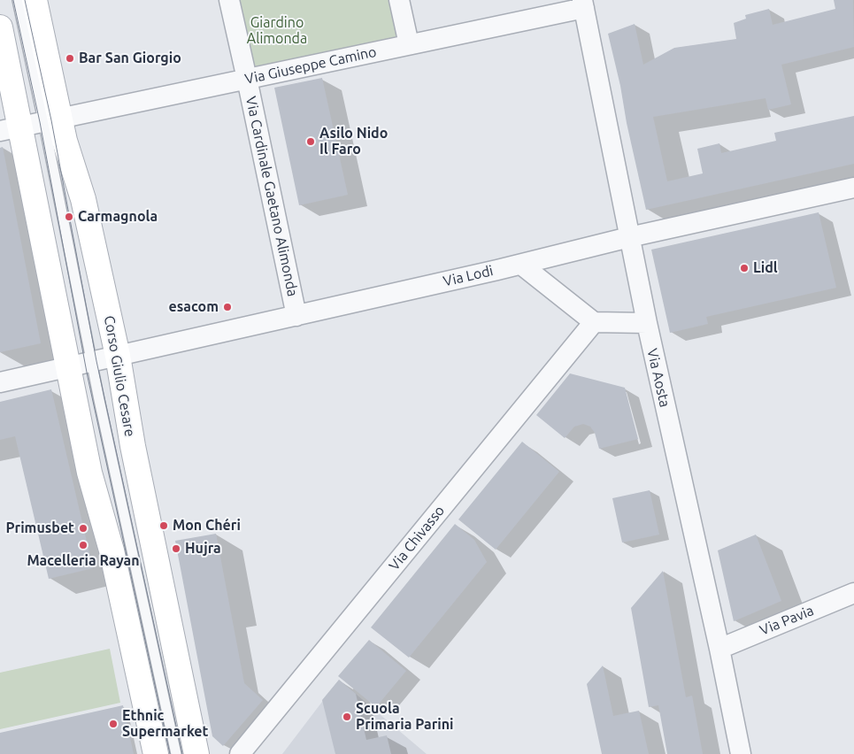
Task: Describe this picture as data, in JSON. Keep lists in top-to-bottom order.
{
  "streets": {
    "street": [
      "Via Giuseppe Camino",
      "Via Cardinale Gaetano Alimonda",
      "Via Lodi",
      "Corso Giulio Cesare",
      "Via Aosta",
      "Via Chivasso",
      "Via Pavia"
    ]
  },
  "crossings": [
    ["Via Giuseppe Camino", "Via Cardinale Gaetano Alimonda"],
    ["Via Giuseppe Camino", "Corso Giulio Cesare"],
    ["Via Giuseppe Camino", "Via Aosta"],
    ["Via Cardinale Gaetano Alimonda", "Via Lodi"],
    ["Via Lodi", "Corso Giulio Cesare"],
    ["Via Lodi", "Via Aosta"],
    ["Via Aosta", "Via Pavia"]
  ],
  "parks": ["Giardino Alimonda"],
  "places": [
    "Bar San Giorgio",
    "Asilo Nido Il Faro",
    "Carmagnola",
    "Lidl",
    "esacom",
    "Mon Chéri",
    "Primusbet",
    "Macelleria Rayan",
    "Hujra",
    "Scuola Primaria Parini",
    "Ethnic Supermarket"
  ]
}
